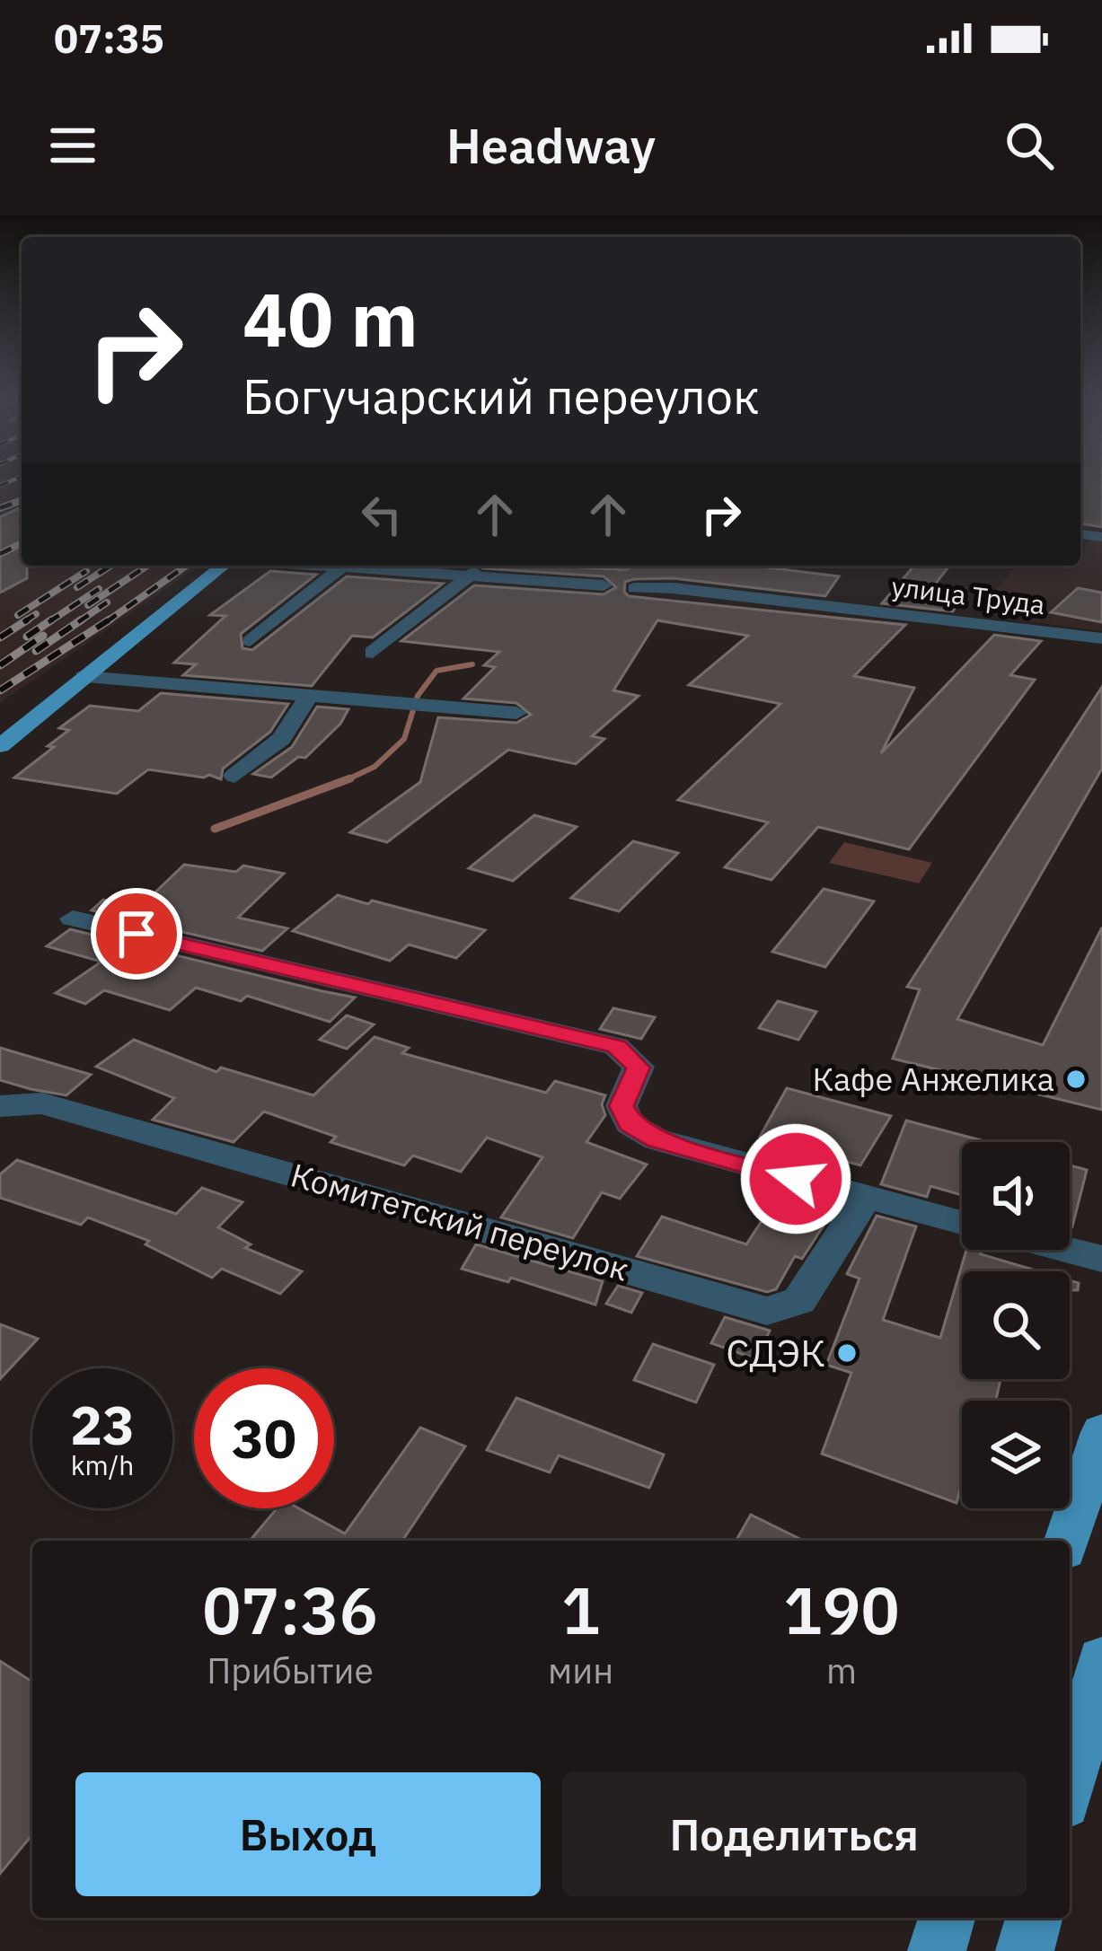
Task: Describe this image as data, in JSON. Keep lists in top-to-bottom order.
{
  "streets": {
    "street": ["улица Труда", "Комитетский переулок"]
  },
  "places": ["Кафе Анжелика", "СДЭК"],
  "page": {
    "status": "07:35",
    "header": "Headway",
    "turn": ["40 m", "Богучарский переулок"],
    "speed": "23 km/h",
    "limit": "30",
    "eta": [
      "07:36",
      "Прибытие",
      "1",
      "мин",
      "190",
      "m"
    ],
    "buttons": ["Выход", "Поделиться"]
  }
}
